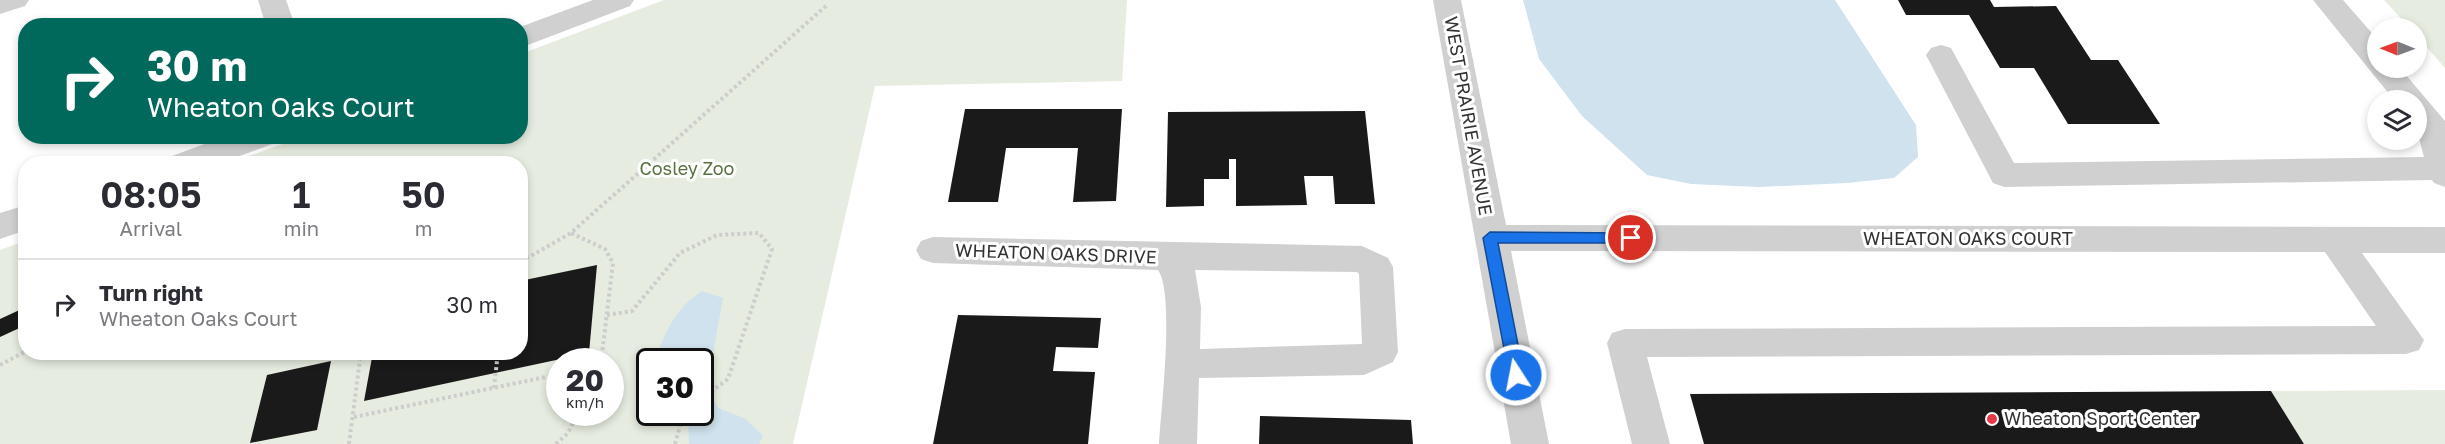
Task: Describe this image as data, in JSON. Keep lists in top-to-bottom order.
{
  "streets": {
    "street": ["WEST PRAIRIE AVENUE", "WHEATON OAKS COURT", "WHEATON OAKS DRIVE"]
  },
  "crossings": [
    ["WEST PRAIRIE AVENUE", "WHEATON OAKS COURT"]
  ],
  "parks": ["Cosley Zoo"],
  "places": ["Wheaton Sport Center"],
  "north": "left",
  "page": {
    "turn": ["30 m", "Wheaton Oaks Court"],
    "eta": [
      "08:05",
      "Arrival",
      "1",
      "min",
      "50",
      "m"
    ],
    "list": [
      {
        "name": "Turn right",
        "note": "Wheaton Oaks Court",
        "value": "30 m"
      }
    ],
    "speed": "20 km/h",
    "limit": "30"
  }
}
